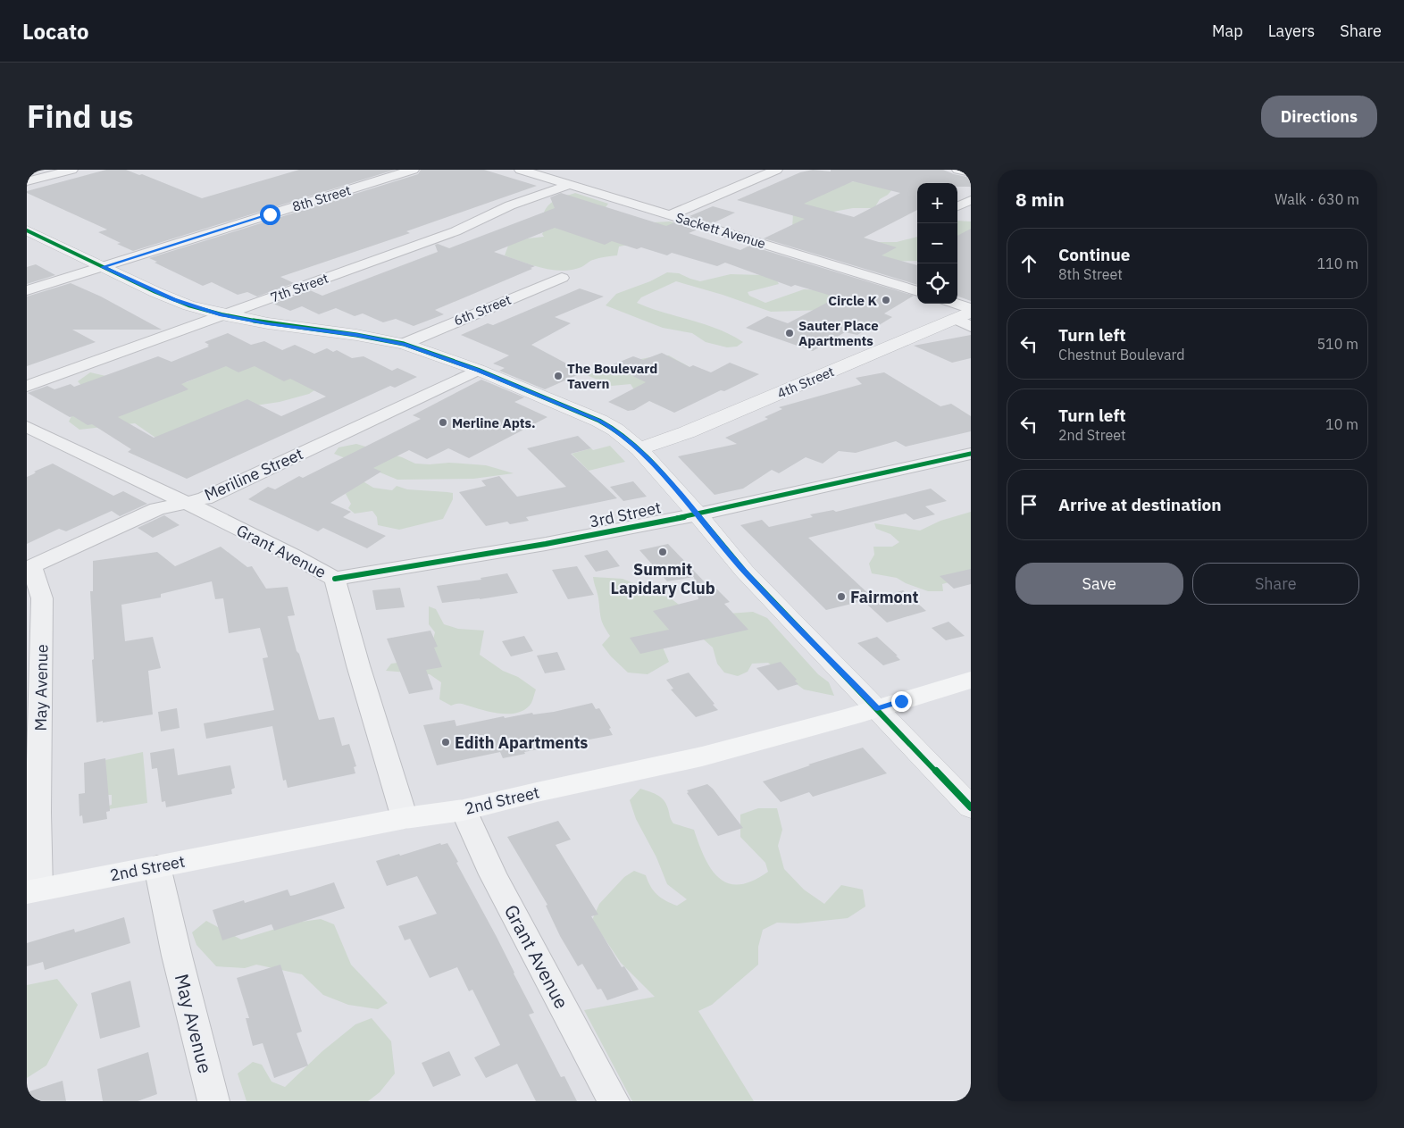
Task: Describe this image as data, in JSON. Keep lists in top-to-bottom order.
{
  "streets": {
    "main road": ["2nd Street"],
    "street": [
      "8th Street",
      "Sackett Avenue",
      "7th Street",
      "6th Street",
      "4th Street",
      "Meriline Street",
      "3rd Street",
      "Grant Avenue",
      "May Avenue"
    ]
  },
  "crossings": [
    ["Sackett Avenue", "7th Street"],
    ["Meriline Street", "Grant Avenue"],
    ["Meriline Street", "May Avenue"],
    ["3rd Street", "Grant Avenue"],
    ["Grant Avenue", "2nd Street"],
    ["May Avenue", "2nd Street"]
  ],
  "places": [
    "Circle K",
    "Sauter Place Apartments",
    "The Boulevard Tavern",
    "Merline Apts.",
    "Summit Lapidary Club",
    "Fairmont",
    "Edith Apartments"
  ],
  "page": {
    "header": "Locato",
    "nav": ["Map", "Layers", "Share"],
    "title": "Find us",
    "buttons": [
      "Directions",
      ["Save", "Share"]
    ],
    "heading": ["8 min", "Walk · 630 m"],
    "map_buttons": ["+", "−"],
    "list": [
      ["Continue", "8th Street", "110 m"],
      ["Turn left", "Chestnut Boulevard", "510 m"],
      ["Turn left", "2nd Street", "10 m"],
      "Arrive at destination"
    ]
  }
}
